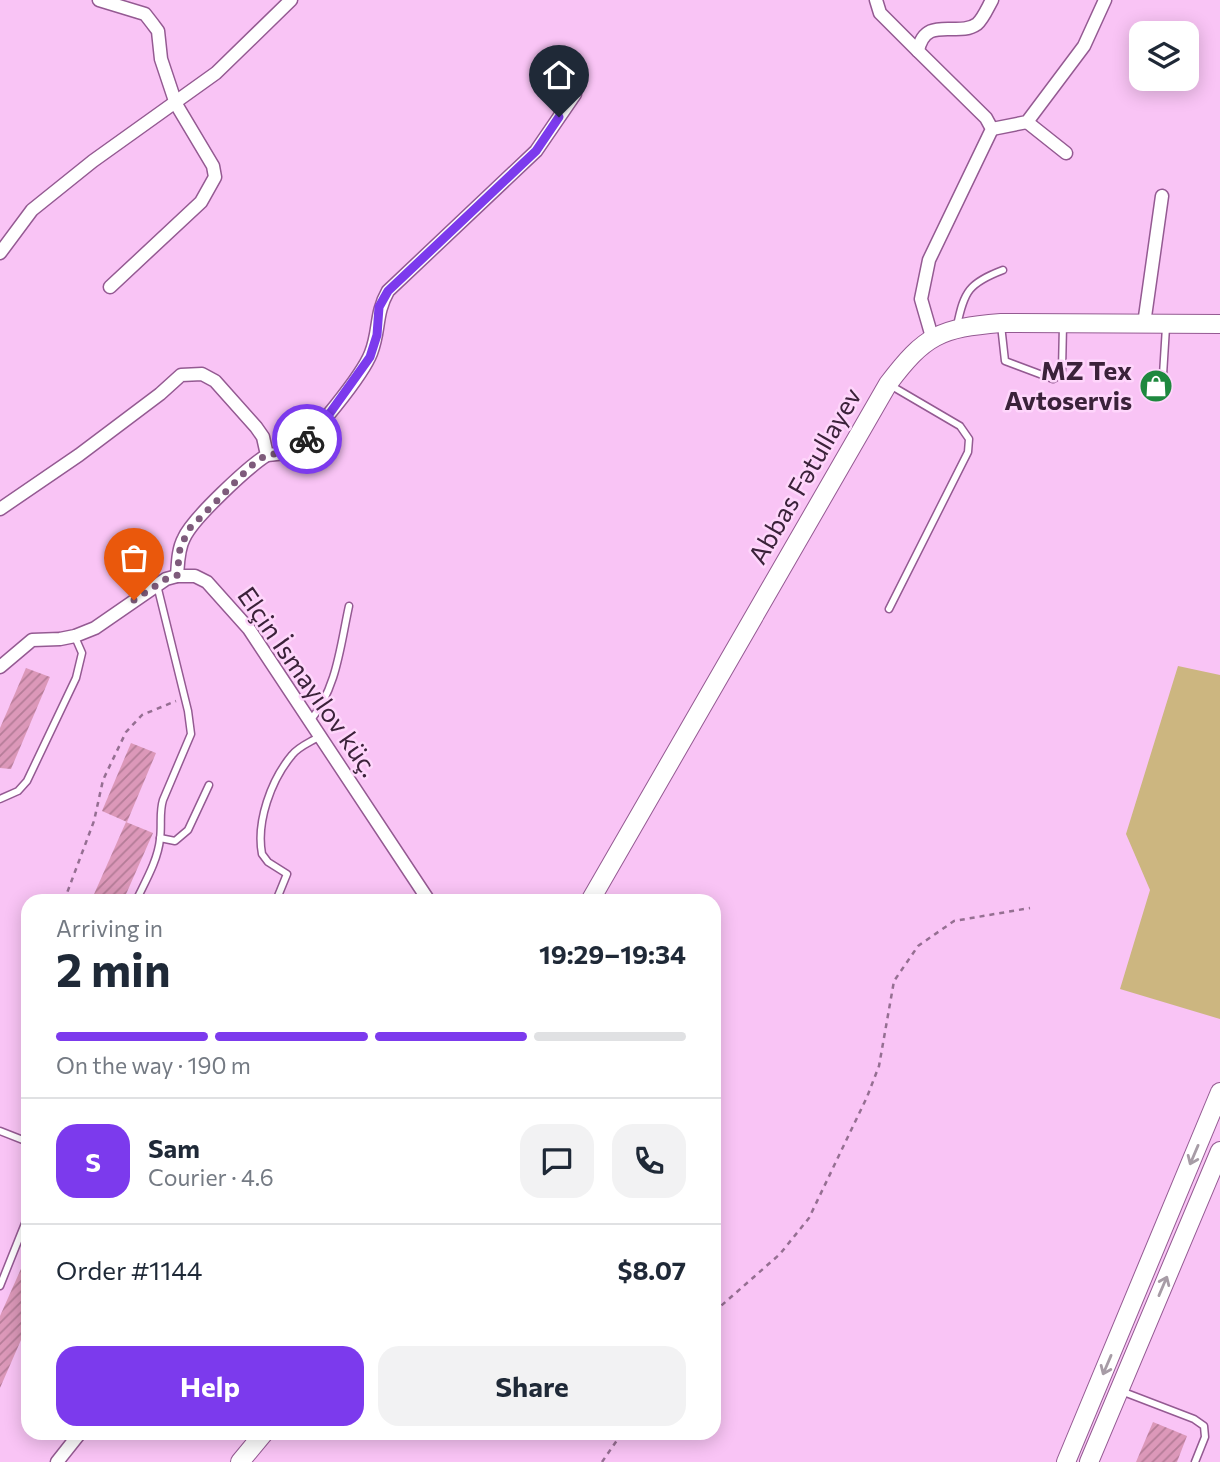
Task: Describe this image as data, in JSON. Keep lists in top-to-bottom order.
{
  "streets": {
    "main road": ["Abbas Fətullayev"],
    "street": ["Elçin İsmayılov küç."]
  },
  "places": {
    "shop": ["MZ Tex Avtoservis"]
  },
  "page": {
    "heading": ["2 min", "Arriving in", "19:29–19:34"],
    "panel": [
      "Sam",
      "Courier · 4.6",
      "Order #1144",
      "$8.07"
    ],
    "bar": "On the way · 190 m",
    "round": "S",
    "buttons": ["Help", "Share"]
  }
}
